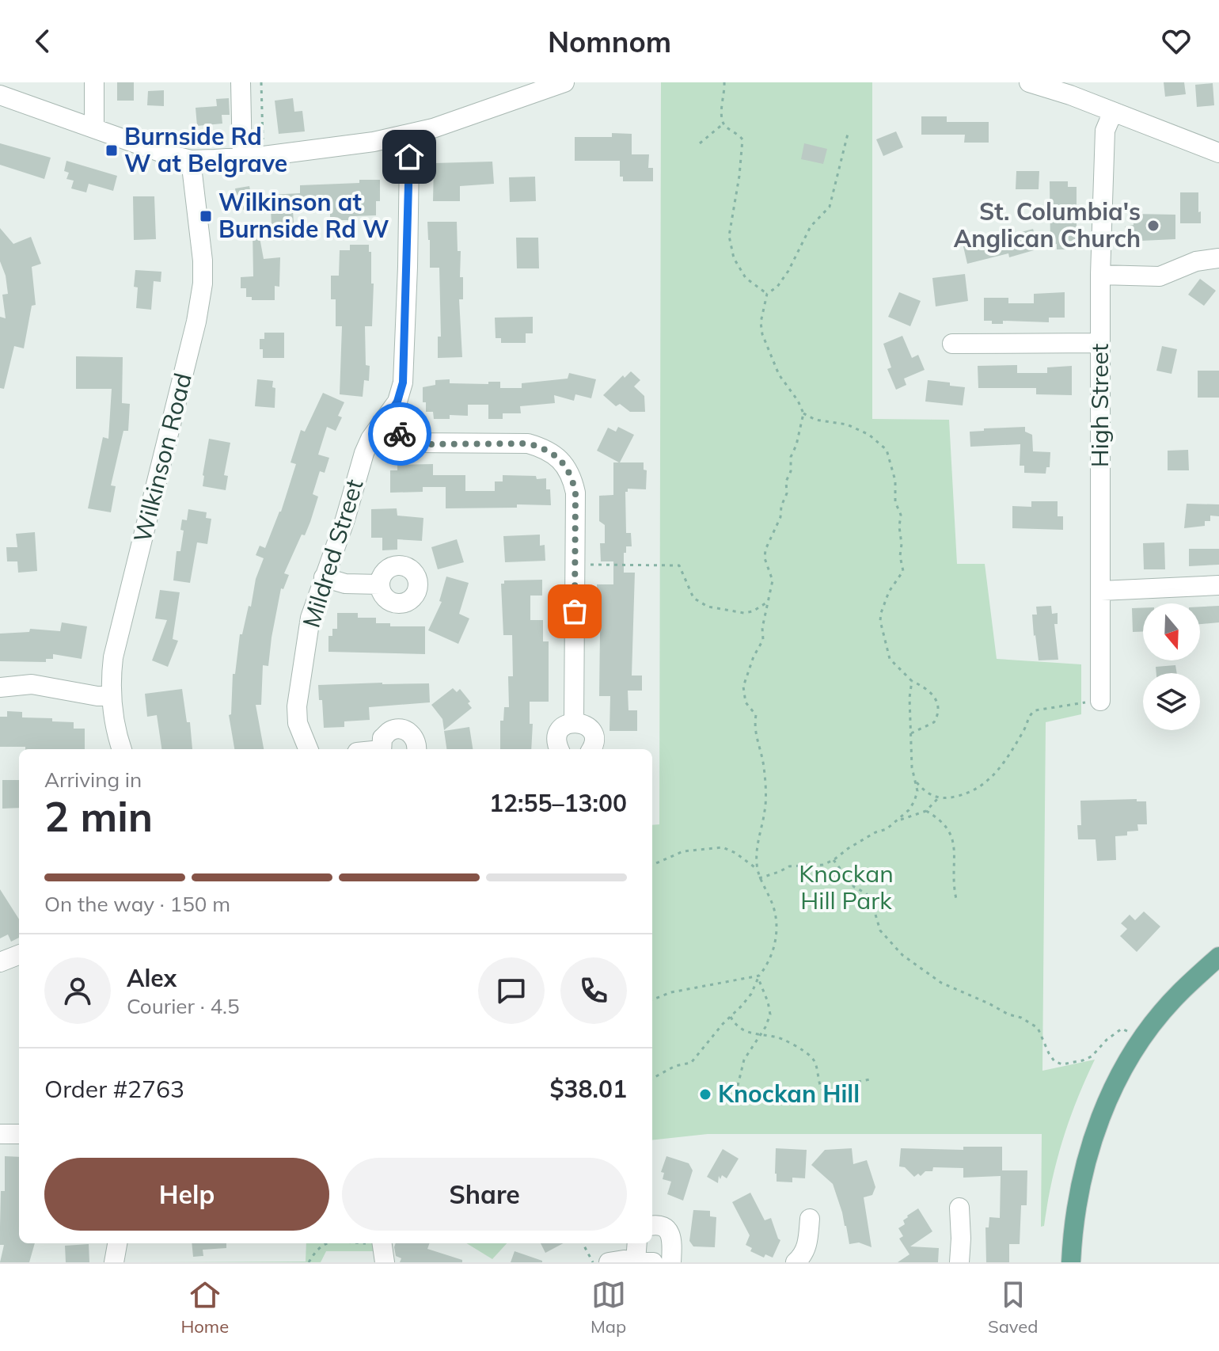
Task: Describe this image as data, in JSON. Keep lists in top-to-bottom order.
{
  "streets": {
    "street": ["High Street", "Wilkinson Road", "Mildred Street"]
  },
  "parks": ["Knockan Hill Park"],
  "places": {
    "transit": ["Burnside Rd W at Belgrave", "Wilkinson at Burnside Rd W"],
    "other": ["St. Columbia's Anglican Church", "Knockan Hill"]
  },
  "north": "bottom",
  "page": {
    "header": "Nomnom",
    "heading": ["2 min", "Arriving in", "12:55–13:00"],
    "panel": [
      "Alex",
      "Courier · 4.5",
      "Order #2763",
      "$38.01"
    ],
    "bar": "On the way · 150 m",
    "buttons": ["Help", "Share"],
    "tabs": ["Home", "Map", "Saved"]
  }
}
